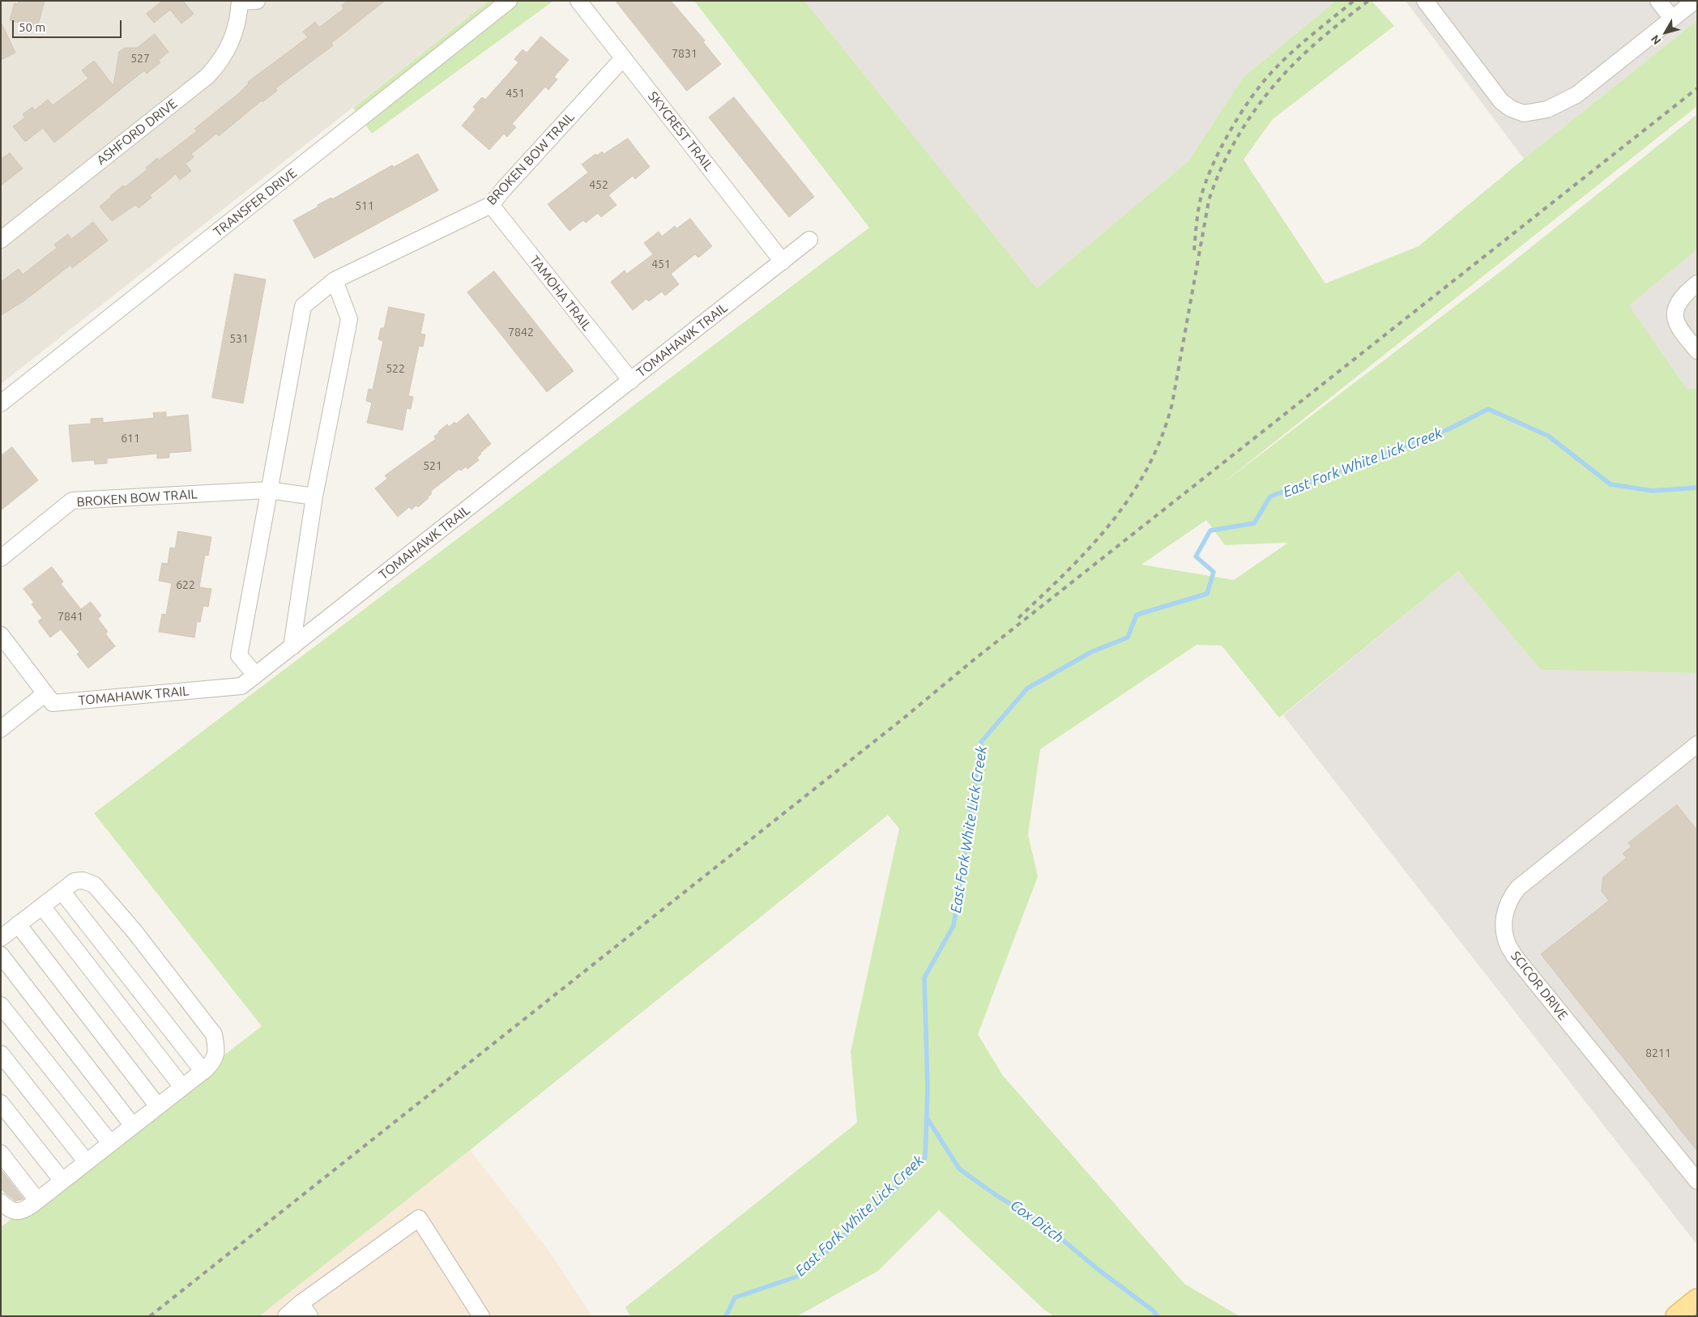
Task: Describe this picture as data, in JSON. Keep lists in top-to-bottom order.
{
  "streets": {
    "street": [
      "SKYCREST TRAIL",
      "ASHFORD DRIVE",
      "BROKEN BOW TRAIL",
      "TRANSFER DRIVE",
      "TAMOHA TRAIL",
      "TOMAHAWK TRAIL",
      "SCICOR DRIVE"
    ]
  },
  "crossings": [
    ["SKYCREST TRAIL", "BROKEN BOW TRAIL"],
    ["SKYCREST TRAIL", "TOMAHAWK TRAIL"],
    ["BROKEN BOW TRAIL", "TAMOHA TRAIL"],
    ["BROKEN BOW TRAIL", "TOMAHAWK TRAIL"],
    ["TAMOHA TRAIL", "TOMAHAWK TRAIL"]
  ],
  "water": ["East Fork White Lick Creek", "Cox Ditch"],
  "house_numbers": [
    "7831",
    "527",
    "451",
    "452",
    "511",
    "451",
    "7842",
    "531",
    "522",
    "611",
    "521",
    "622",
    "7841",
    "8211"
  ],
  "scale_bar": "50 m",
  "north": "bottom left"
}
